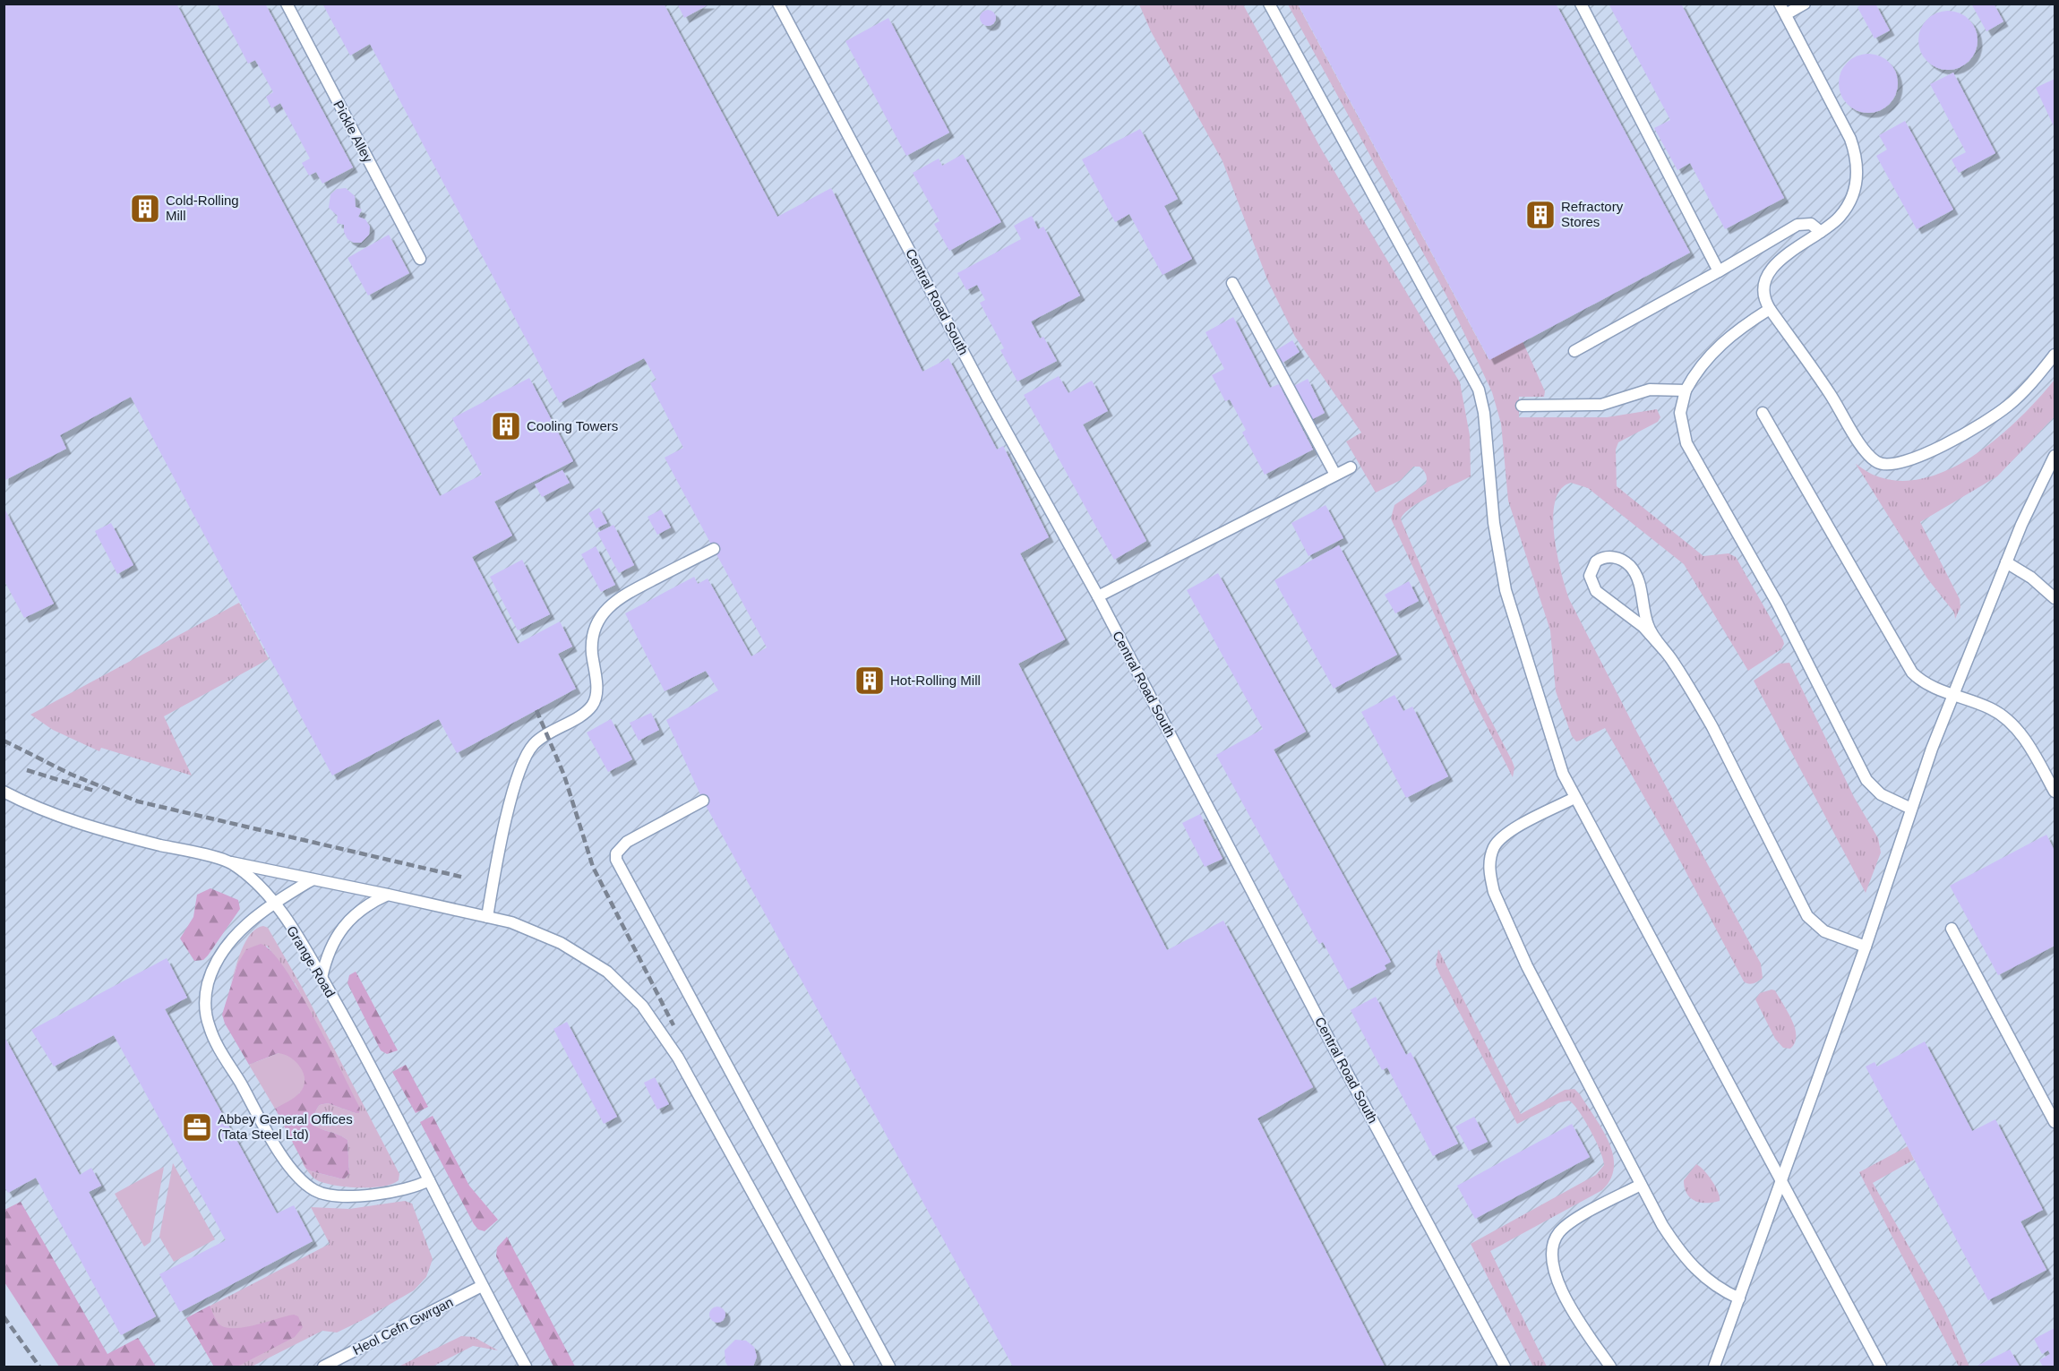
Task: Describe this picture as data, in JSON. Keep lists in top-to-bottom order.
{
  "streets": {
    "lane": [
      "Pickle Alley",
      "Central Road South",
      "Grange Road",
      "Heol Cefn Gwrgan"
    ]
  },
  "crossings": [
    ["Grange Road", "Heol Cefn Gwrgan"]
  ],
  "places": {
    "building": [
      "Cold-Rolling Mill",
      "Refractory Stores",
      "Cooling Towers",
      "Hot-Rolling Mill"
    ],
    "office": ["Abbey General Offices (Tata Steel Ltd)"]
  }
}
